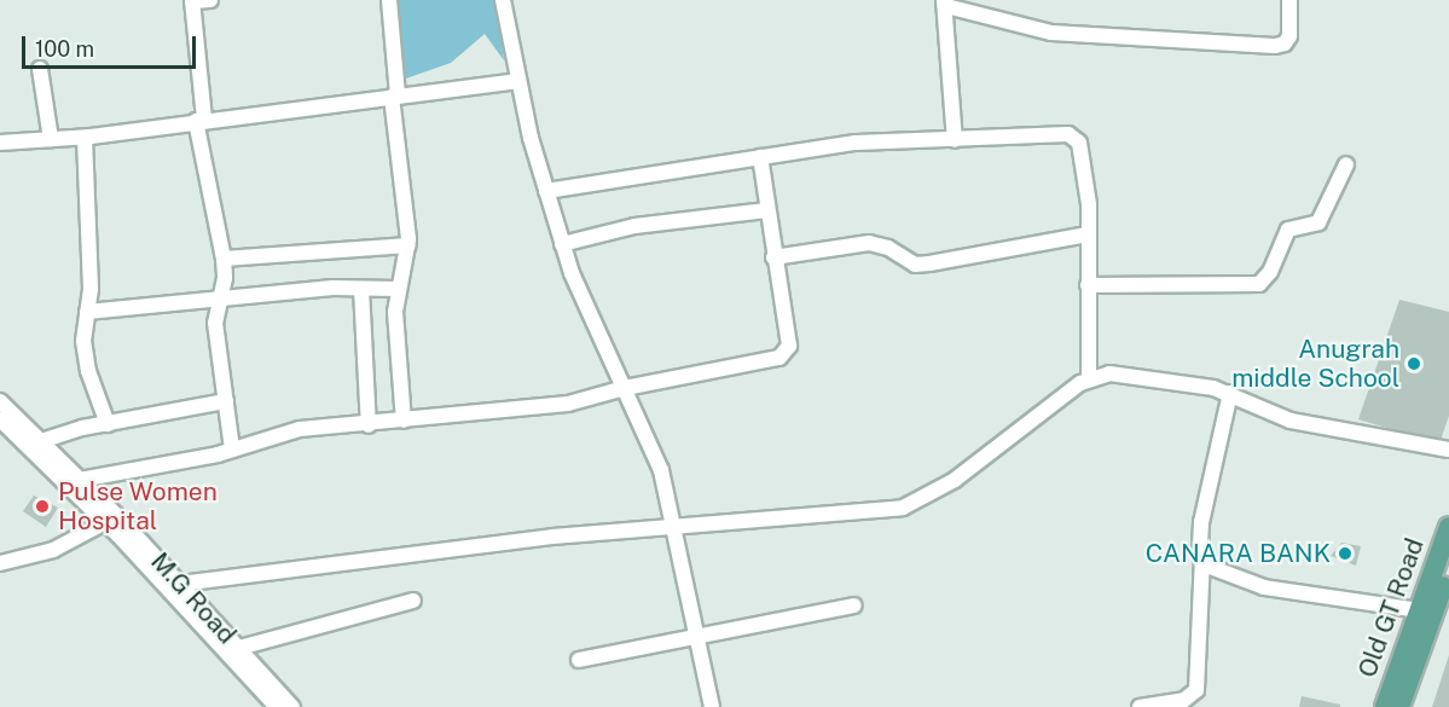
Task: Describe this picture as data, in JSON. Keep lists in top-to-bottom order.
{
  "streets": {
    "main road": ["Old GT Road"],
    "street": ["M.G Road"]
  },
  "places": ["Anugrah middle School", "Pulse Women Hospital", "CANARA BANK"],
  "scale_bar": "100 m"
}
